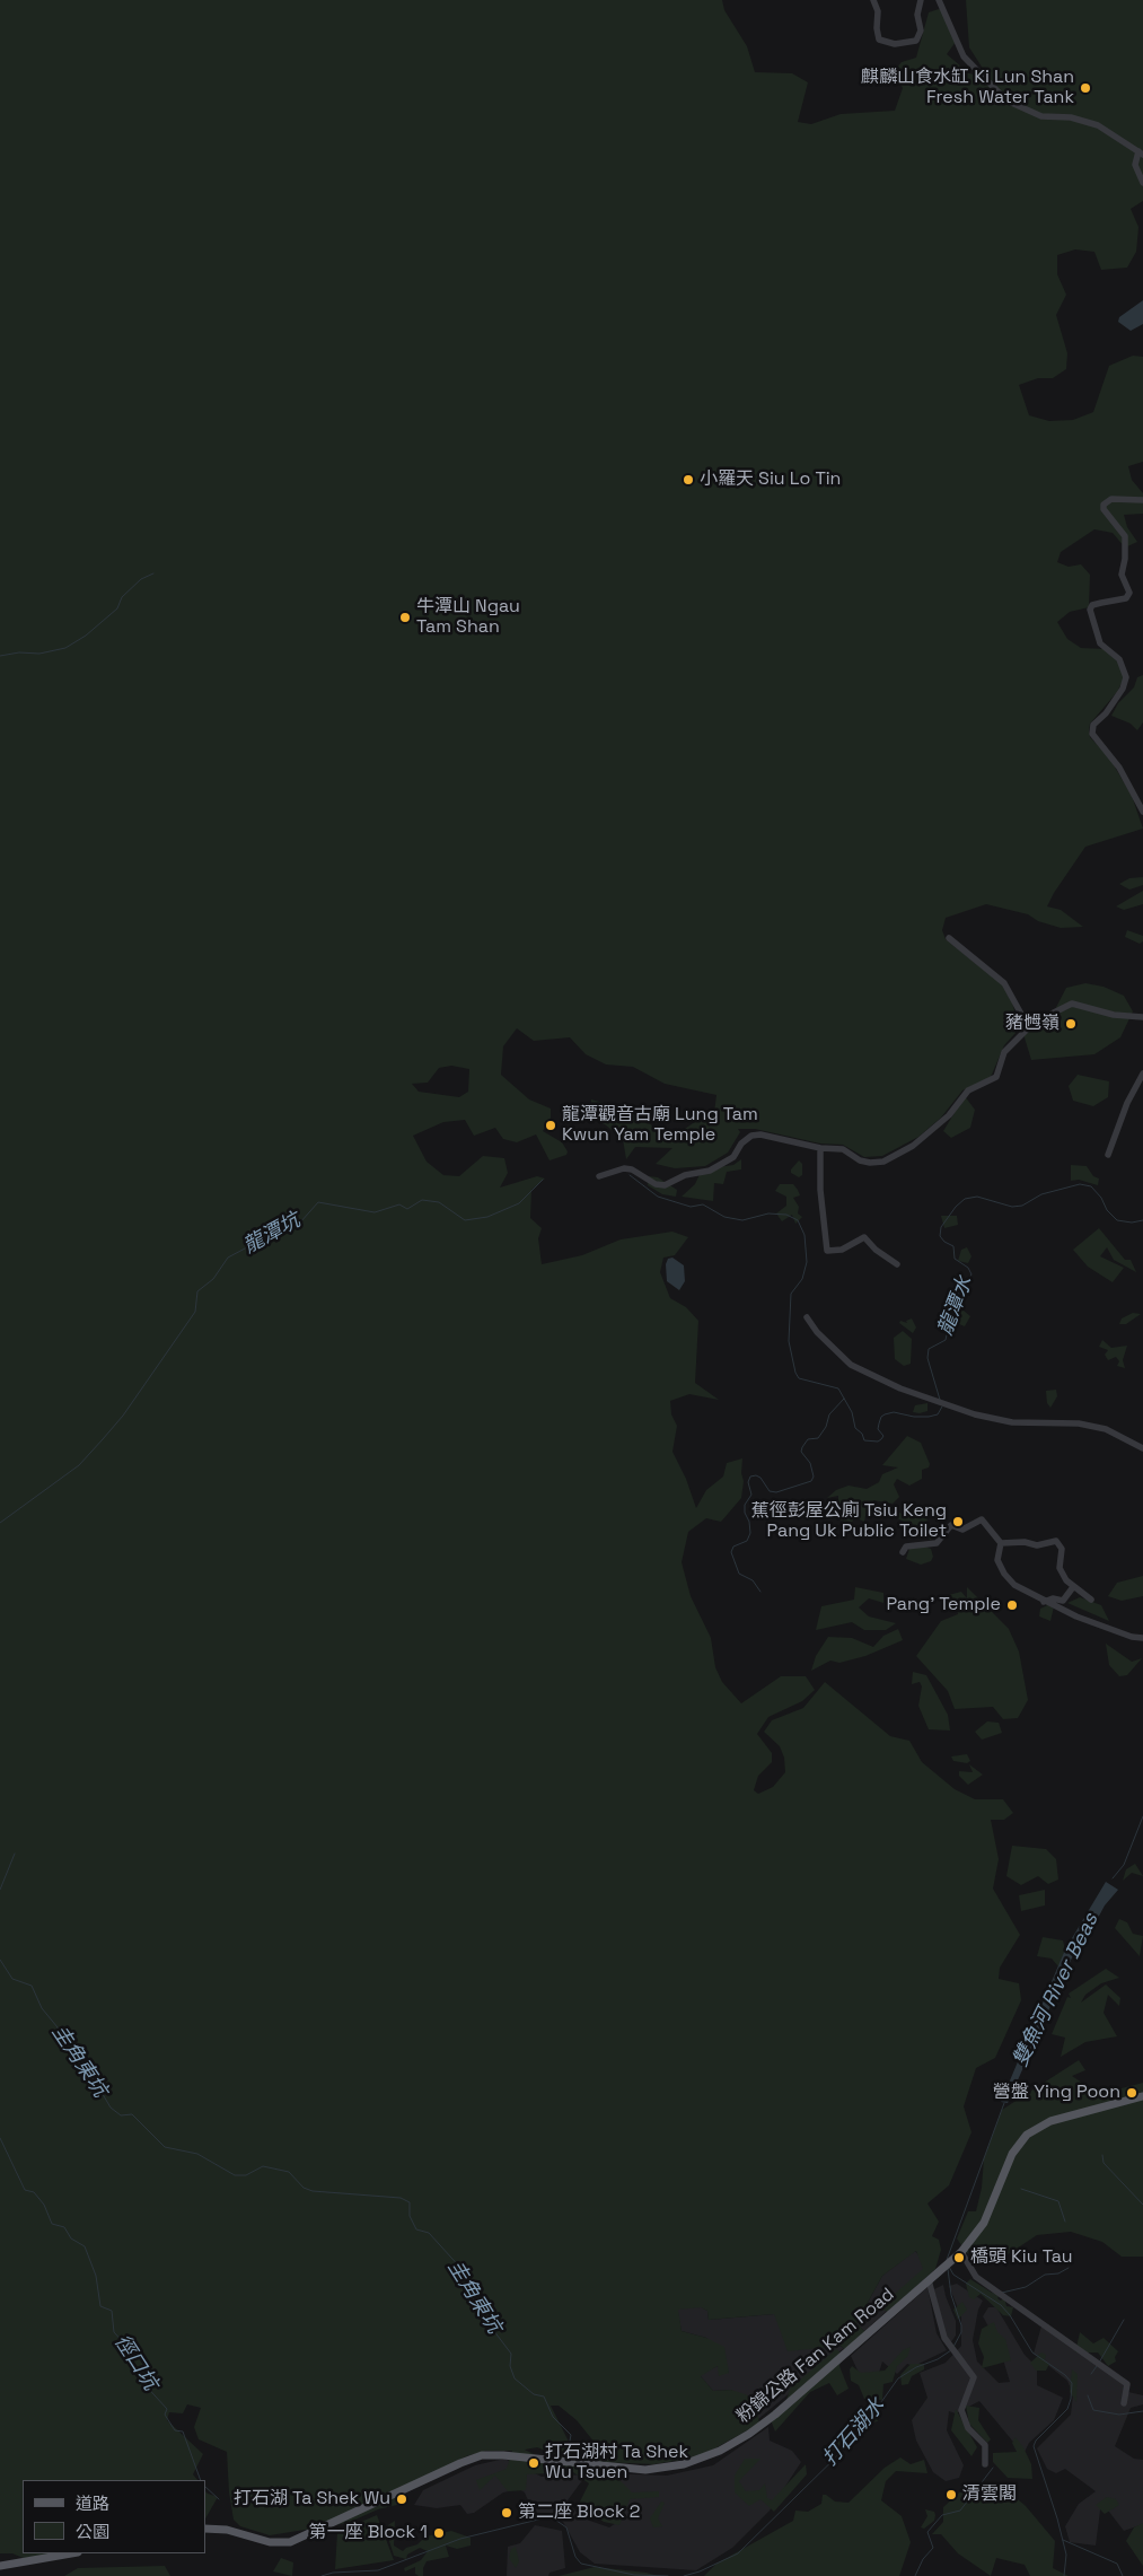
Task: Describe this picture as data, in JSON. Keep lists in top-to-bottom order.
{
  "streets": {
    "main road": ["粉錦公路 Fan Kam Road"]
  },
  "water": [
    "龍潭坑",
    "龍潭水",
    "雙魚河 River Beas",
    "圭角東坑",
    "徑口坑",
    "打石湖水"
  ],
  "places": [
    "麒麟山食水缸 Ki Lun Shan Fresh Water Tank",
    "小羅天 Siu Lo Tin",
    "牛潭山 Ngau Tam Shan",
    "豬乸嶺",
    "龍潭觀音古廟 Lung Tam Kwun Yam Temple",
    "蕉徑彭屋公廁 Tsiu Keng Pang Uk Public Toilet",
    "Pang' Temple",
    "營盤 Ying Poon",
    "橋頭 Kiu Tau",
    "打石湖村 Ta Shek Wu Tsuen",
    "清雲閣",
    "打石湖 Ta Shek Wu",
    "第二座 Block 2",
    "第一座 Block 1"
  ],
  "legend": ["道路", "公園"]
}
